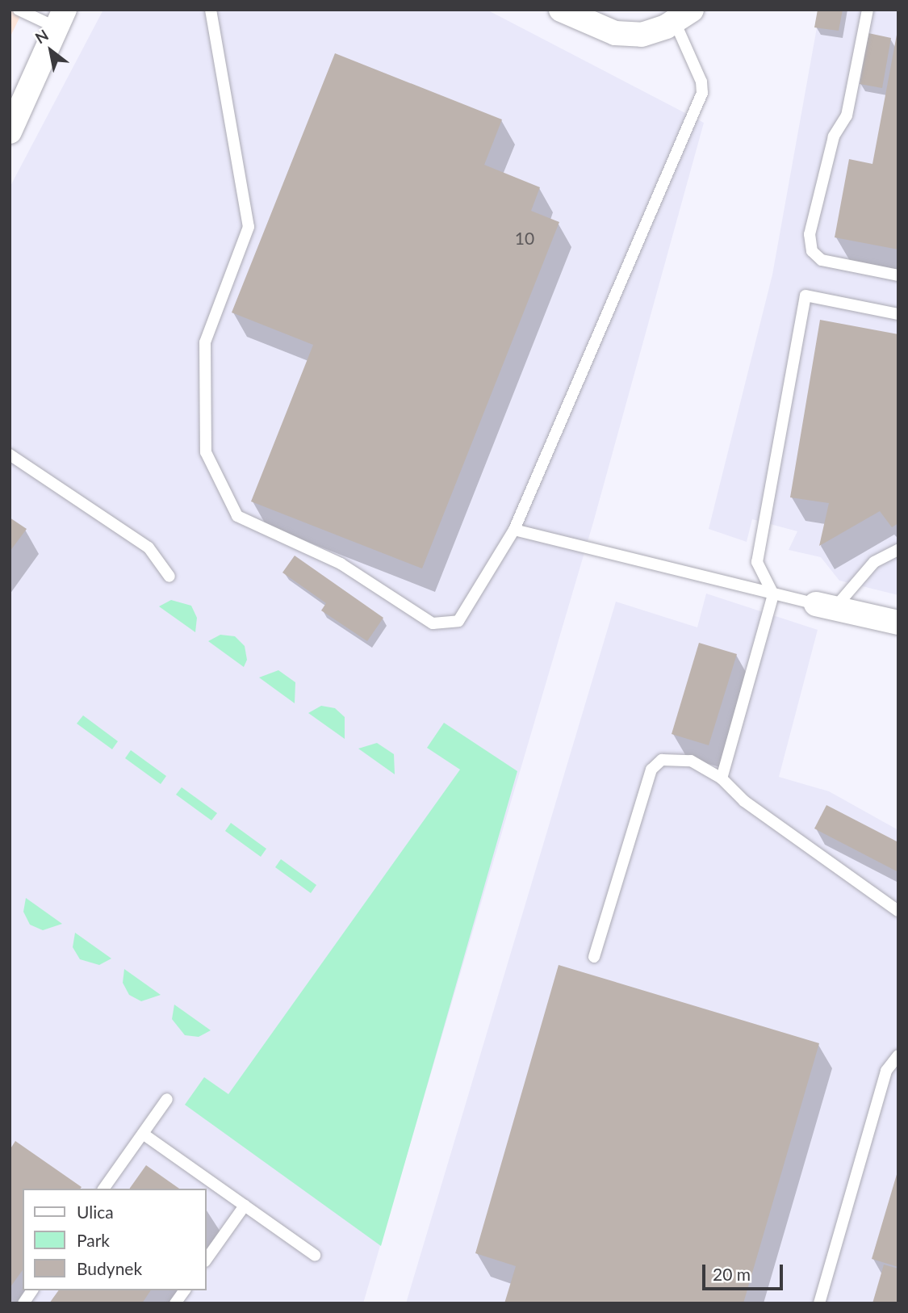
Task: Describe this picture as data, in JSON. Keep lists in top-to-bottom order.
{
  "house_numbers": ["10"],
  "legend": ["Ulica", "Park", "Budynek"],
  "scale_bar": "20 m",
  "north": "top left"
}
